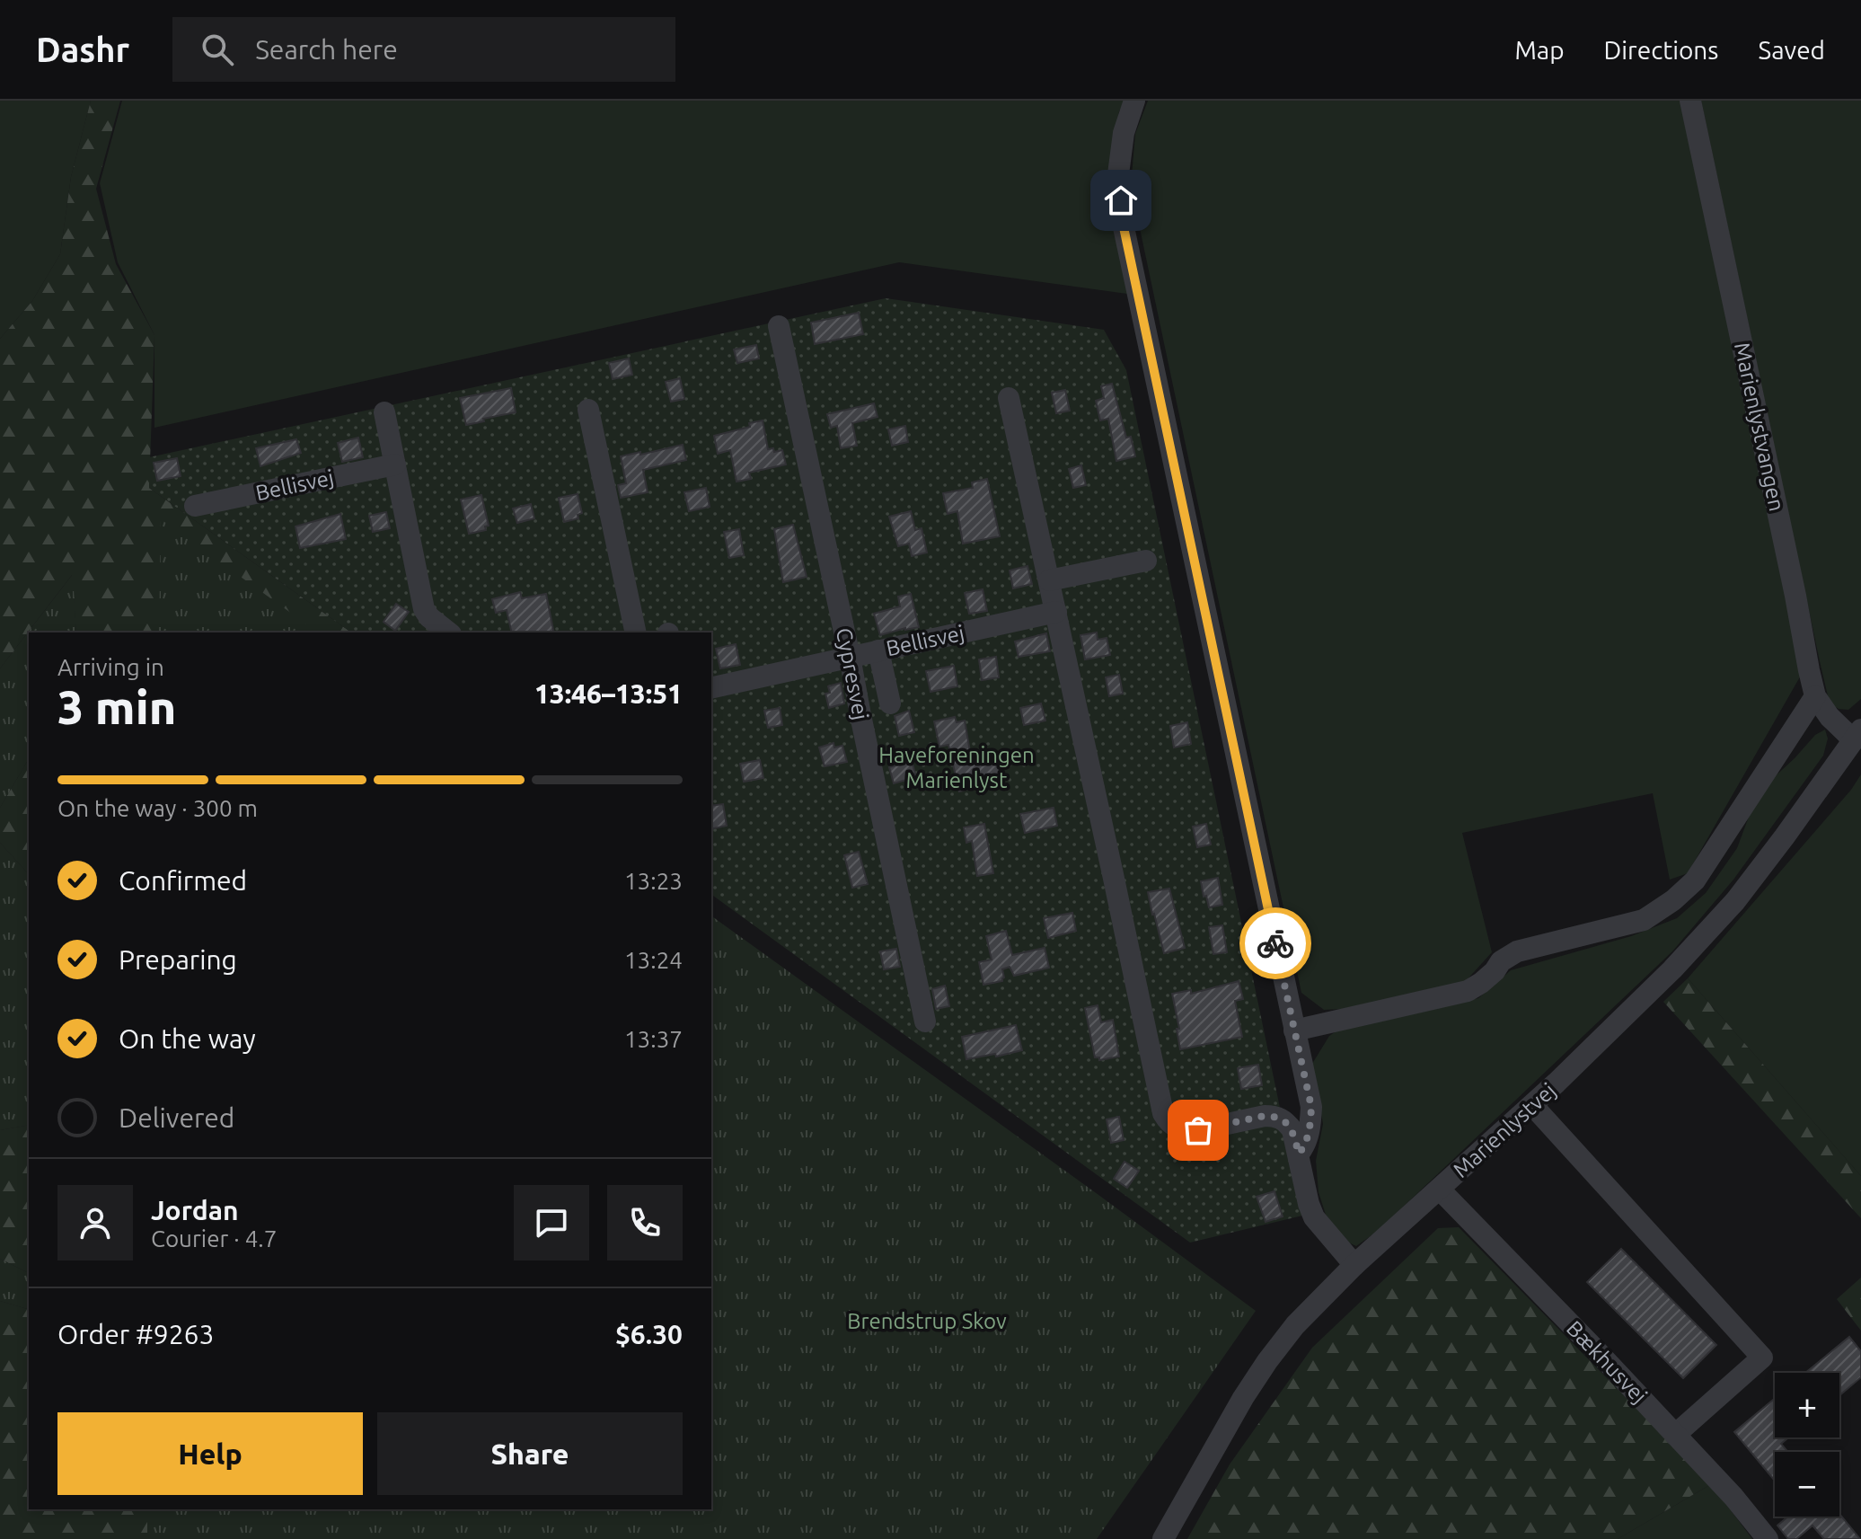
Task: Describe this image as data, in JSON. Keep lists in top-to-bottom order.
{
  "streets": {
    "street": [
      "Marienlystvangen",
      "Bellisvej",
      "Cypresvej",
      "Marienlystvej",
      "Bækhusvej"
    ]
  },
  "crossings": [
    ["Marienlystvangen", "Marienlystvej"],
    ["Bellisvej", "Cypresvej"],
    ["Marienlystvej", "Bækhusvej"]
  ],
  "parks": ["Haveforeningen Marienlyst", "Brendstrup Skov"],
  "page": {
    "header": "Dashr",
    "search": "Search here",
    "nav": ["Map", "Directions", "Saved"],
    "heading": ["3 min", "Arriving in", "13:46–13:51"],
    "panel": [
      "Jordan",
      "Courier · 4.7",
      "Order #9263",
      "$6.30"
    ],
    "bar": "On the way · 300 m",
    "list": [
      ["Confirmed", "13:23"],
      ["Preparing", "13:24"],
      ["On the way", "13:37"],
      "Delivered"
    ],
    "map_buttons": ["+", "−"],
    "buttons": ["Help", "Share"]
  }
}
